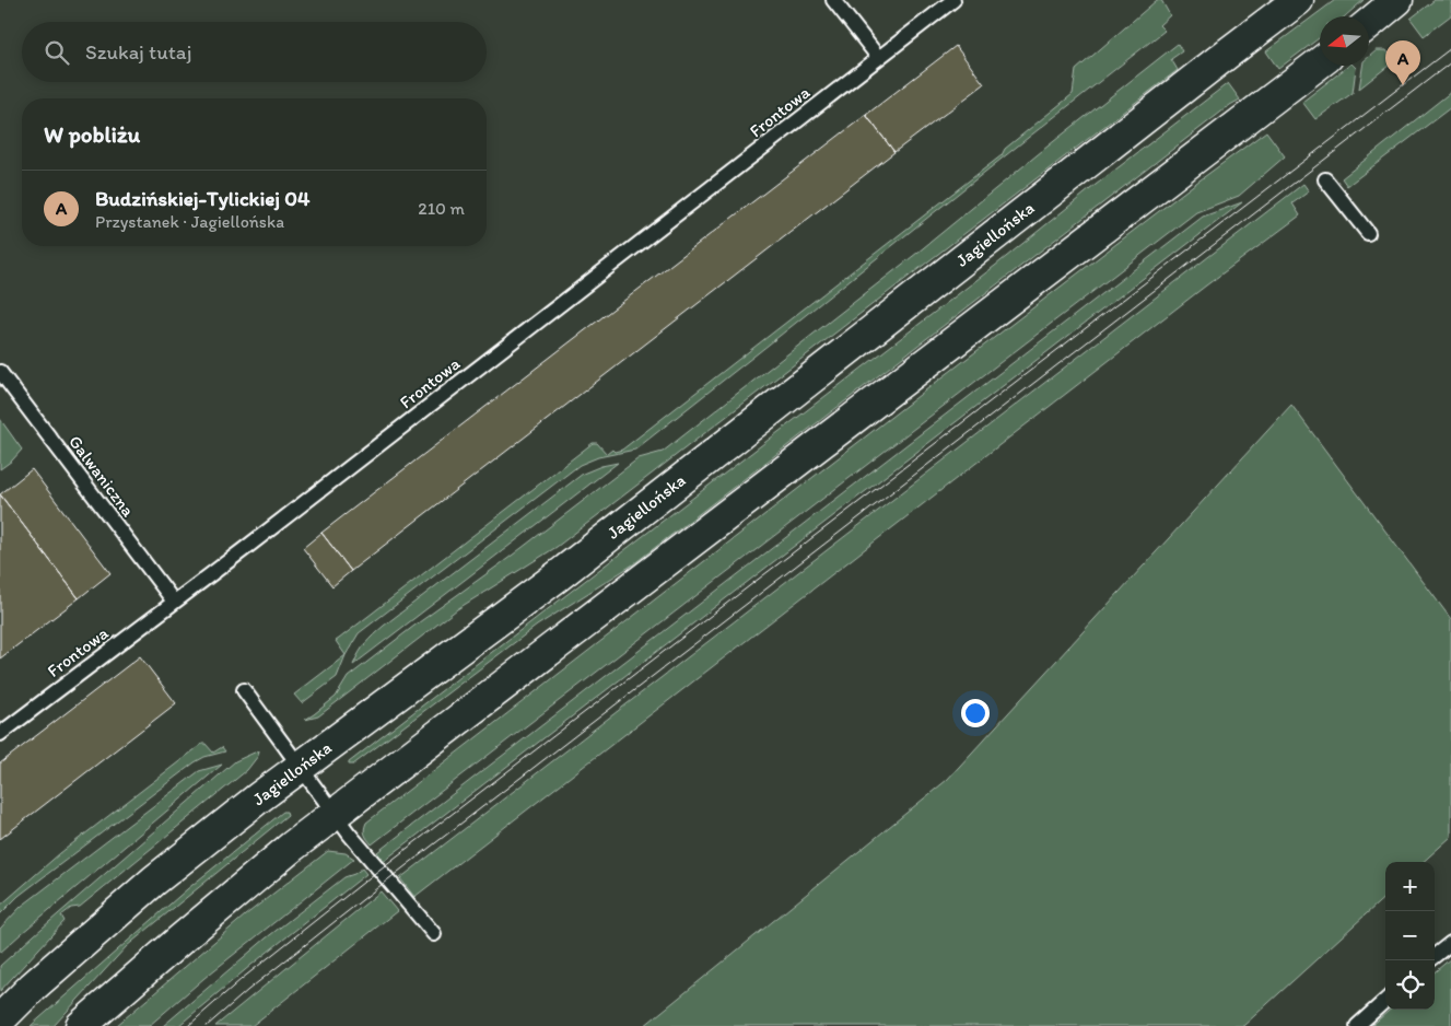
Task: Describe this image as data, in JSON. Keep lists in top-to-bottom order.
{
  "streets": {
    "main road": ["Jagiellońska"],
    "lane": ["Frontowa", "Galwaniczna"]
  },
  "crossings": [
    ["Frontowa", "Galwaniczna"]
  ],
  "north": "left",
  "page": {
    "search": "Szukaj tutaj",
    "pins": "A",
    "heading": "W pobliżu",
    "list": [
      {
        "mark": "A",
        "name": "Budzińskiej-Tylickiej 04",
        "note": "Przystanek · Jagiellońska",
        "value": "210 m"
      }
    ],
    "map_buttons": ["+", "−"]
  }
}
